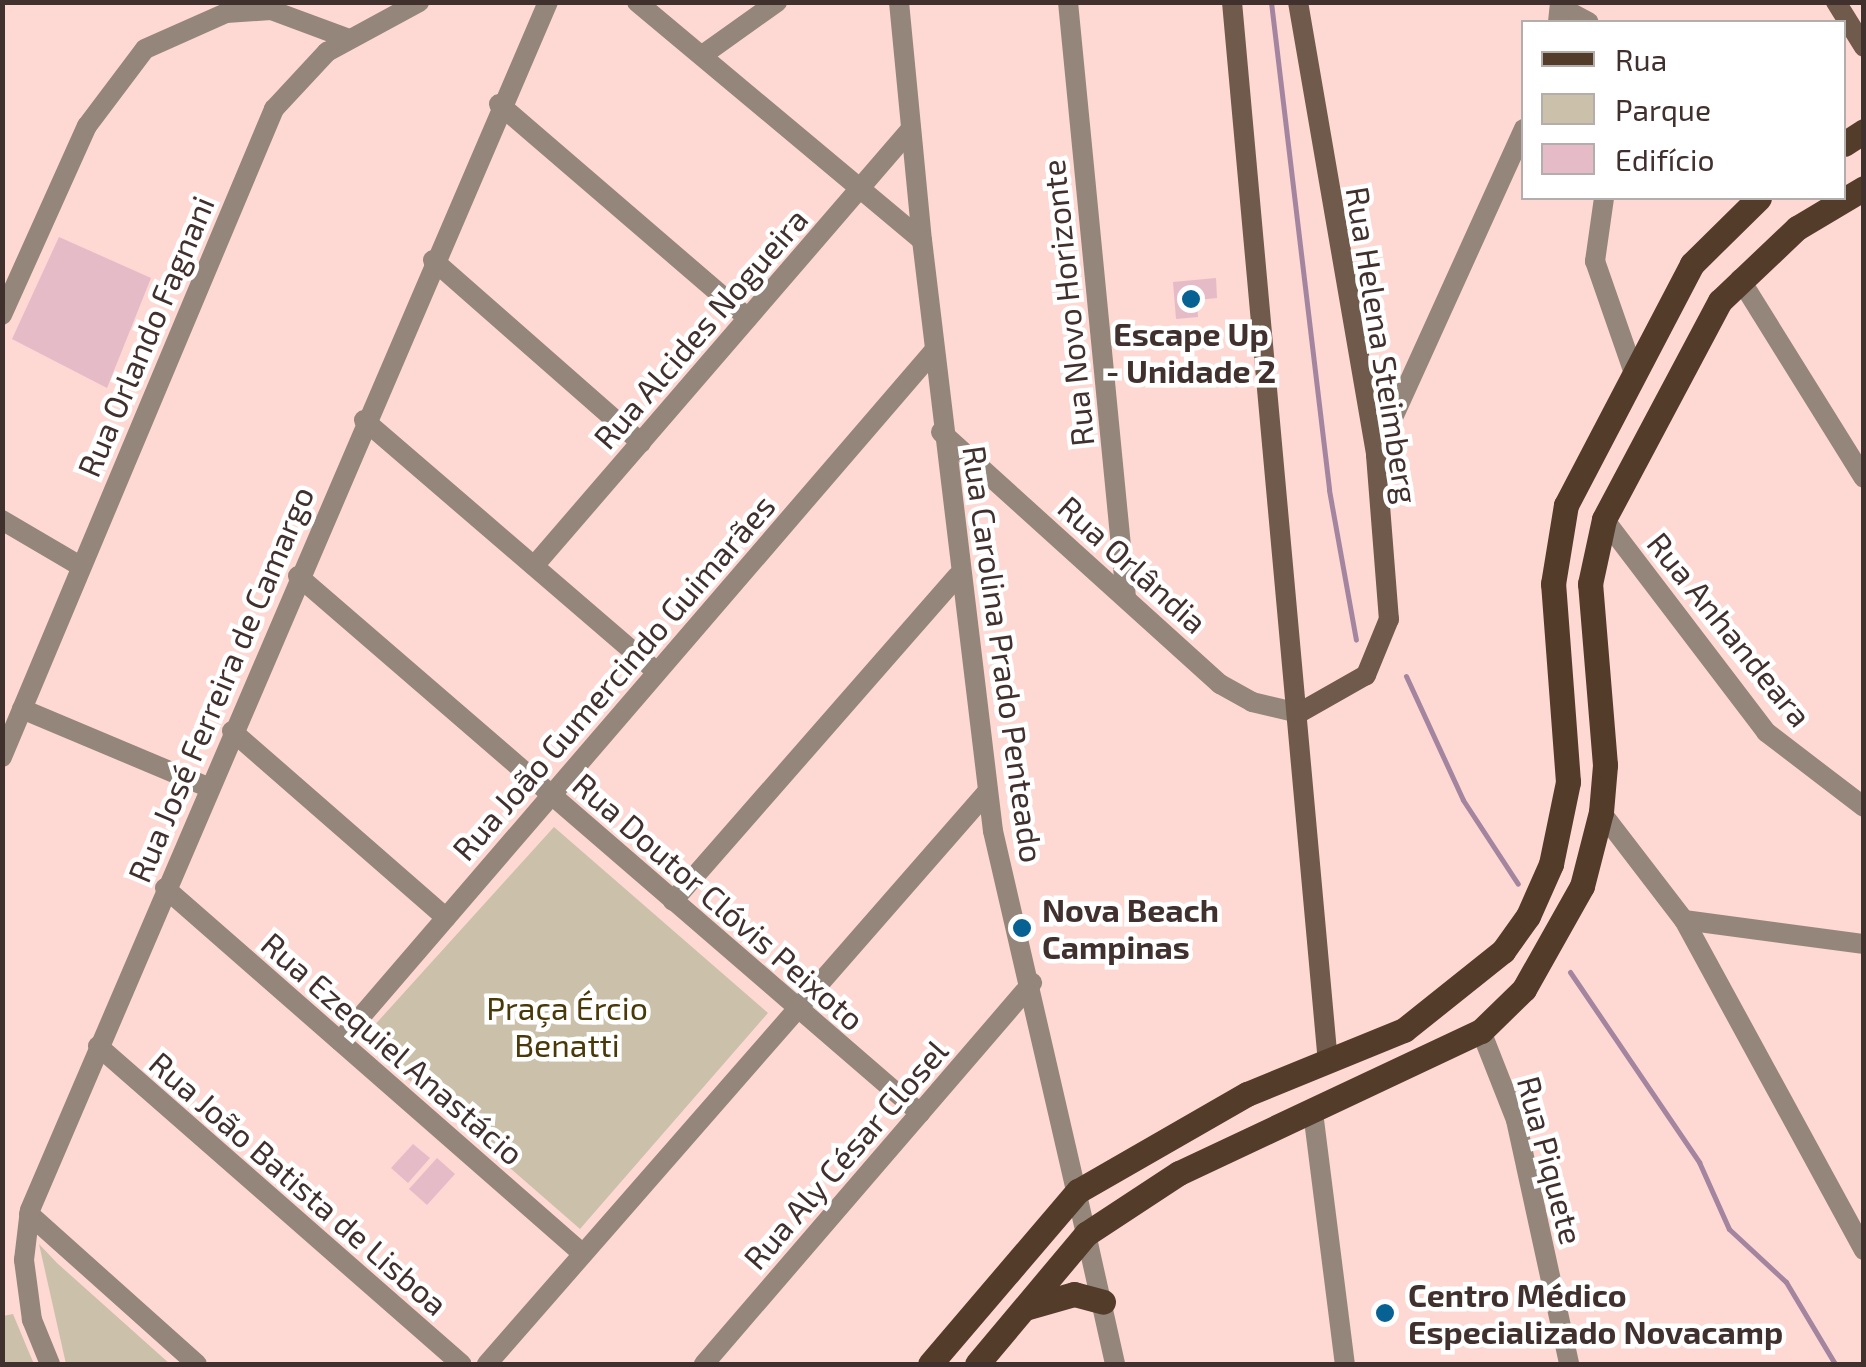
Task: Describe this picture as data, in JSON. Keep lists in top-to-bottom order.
{
  "streets": {
    "main road": ["Rua Helena Steimberg"],
    "street": [
      "Rua Novo Horizonte",
      "Rua Alcides Nogueira",
      "Rua Orlando Fagnani",
      "Rua Orlândia",
      "Rua Anhandeara",
      "Rua Carolina Prado Penteado",
      "Rua João Gumercindo Guimarães",
      "Rua José Ferreira de Camargo",
      "Rua Doutor Clóvis Peixoto",
      "Rua Ezequiel Anastácio",
      "Rua Aly César Closel",
      "Rua Piquete",
      "Rua João Batista de Lisboa"
    ]
  },
  "crossings": [
    ["Rua Novo Horizonte", "Rua Orlândia"],
    ["Rua Alcides Nogueira", "Rua Carolina Prado Penteado"],
    ["Rua Helena Steimberg", "Rua Orlândia"],
    ["Rua Orlândia", "Rua Carolina Prado Penteado"],
    ["Rua Carolina Prado Penteado", "Rua João Gumercindo Guimarães"],
    ["Rua Carolina Prado Penteado", "Rua Aly César Closel"],
    ["Rua João Gumercindo Guimarães", "Rua Doutor Clóvis Peixoto"],
    ["Rua João Gumercindo Guimarães", "Rua Ezequiel Anastácio"],
    ["Rua José Ferreira de Camargo", "Rua Doutor Clóvis Peixoto"],
    ["Rua José Ferreira de Camargo", "Rua Ezequiel Anastácio"],
    ["Rua José Ferreira de Camargo", "Rua João Batista de Lisboa"],
    ["Rua Doutor Clóvis Peixoto", "Rua Aly César Closel"]
  ],
  "parks": ["Praça Ércio Benatti"],
  "places": ["Escape Up - Unidade 2", "Nova Beach Campinas", "Centro Médico Especializado Novacamp"],
  "legend": ["Rua", "Parque", "Edifício"]
}
